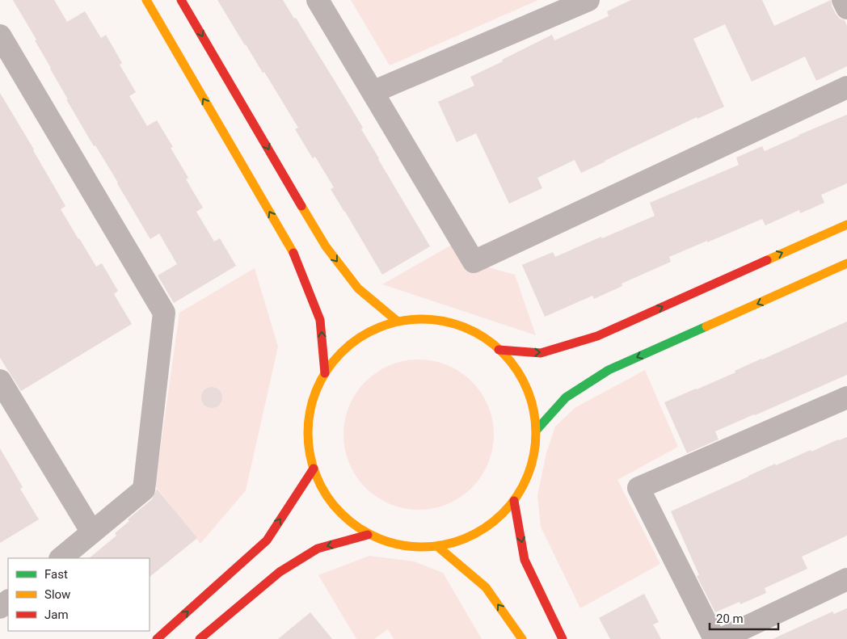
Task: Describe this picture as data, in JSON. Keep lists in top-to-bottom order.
{
  "legend": ["Fast", "Slow", "Jam"],
  "scale_bar": "20 m"
}
